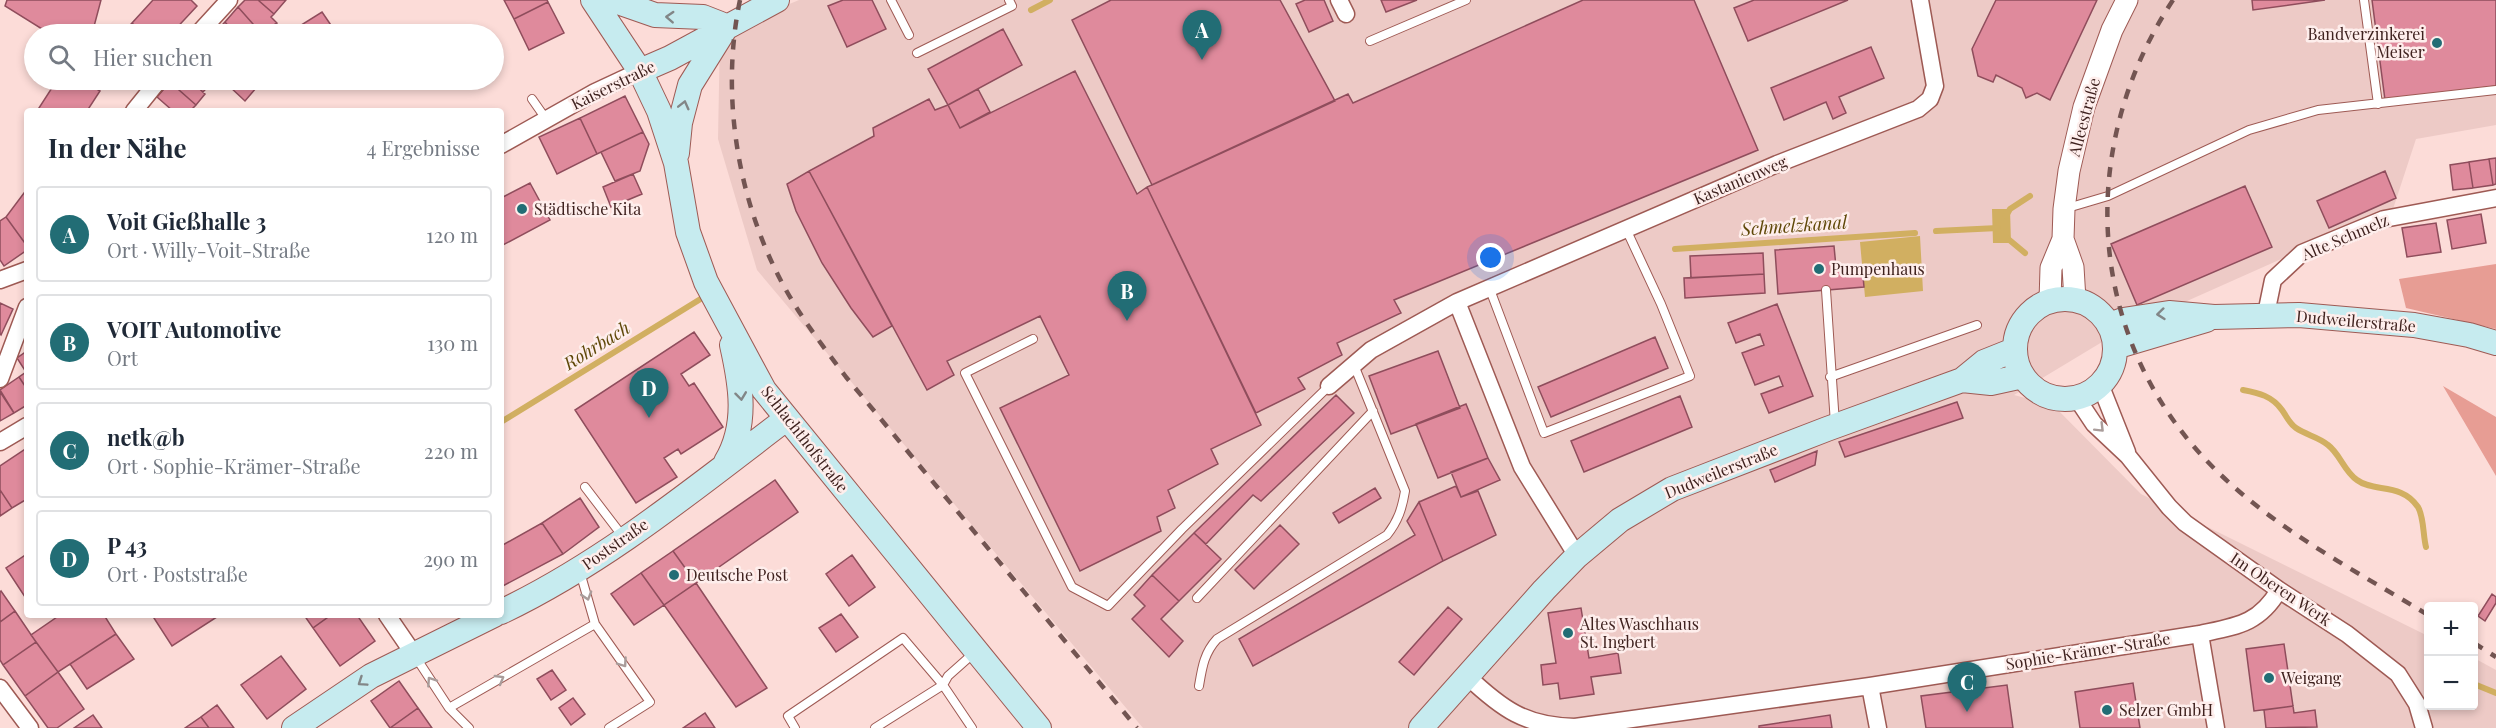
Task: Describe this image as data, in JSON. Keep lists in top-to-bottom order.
{
  "streets": {
    "main road": [
      "Kaiserstraße",
      "Dudweilerstraße",
      "Schlachthofstraße",
      "Poststraße"
    ],
    "street": [
      "Alleestraße",
      "Kastanienweg",
      "Alte Schmelz",
      "Im Oberen Werk",
      "Sophie-Krämer-Straße"
    ]
  },
  "crossings": [
    ["Kaiserstraße", "Schlachthofstraße"],
    ["Alleestraße", "Dudweilerstraße"],
    ["Alleestraße", "Im Oberen Werk"],
    ["Alte Schmelz", "Dudweilerstraße"],
    ["Dudweilerstraße", "Im Oberen Werk"],
    ["Dudweilerstraße", "Sophie-Krämer-Straße"],
    ["Schlachthofstraße", "Poststraße"],
    ["Im Oberen Werk", "Sophie-Krämer-Straße"]
  ],
  "water": ["Schmelzkanal", "Rohrbach"],
  "places": [
    "Bandverzinkerei Meiser",
    "Städtische Kita",
    "Pumpenhaus",
    "Deutsche Post",
    "Altes Waschhaus St. Ingbert",
    "Weigang",
    "Selzer GmbH"
  ],
  "page": {
    "pins": [
      "A",
      "B",
      "D",
      "C"
    ],
    "search": "Hier suchen",
    "heading": ["In der Nähe", "4 Ergebnisse"],
    "list": [
      {
        "mark": "A",
        "name": "Voit Gießhalle 3",
        "note": "Ort · Willy-Voit-Straße",
        "value": "120 m"
      },
      {
        "mark": "B",
        "name": "VOIT Automotive",
        "note": "Ort",
        "value": "130 m"
      },
      {
        "mark": "C",
        "name": "netk@b",
        "note": "Ort · Sophie-Krämer-Straße",
        "value": "220 m"
      },
      {
        "mark": "D",
        "name": "P 43",
        "note": "Ort · Poststraße",
        "value": "290 m"
      }
    ],
    "map_buttons": ["+", "−"]
  }
}
